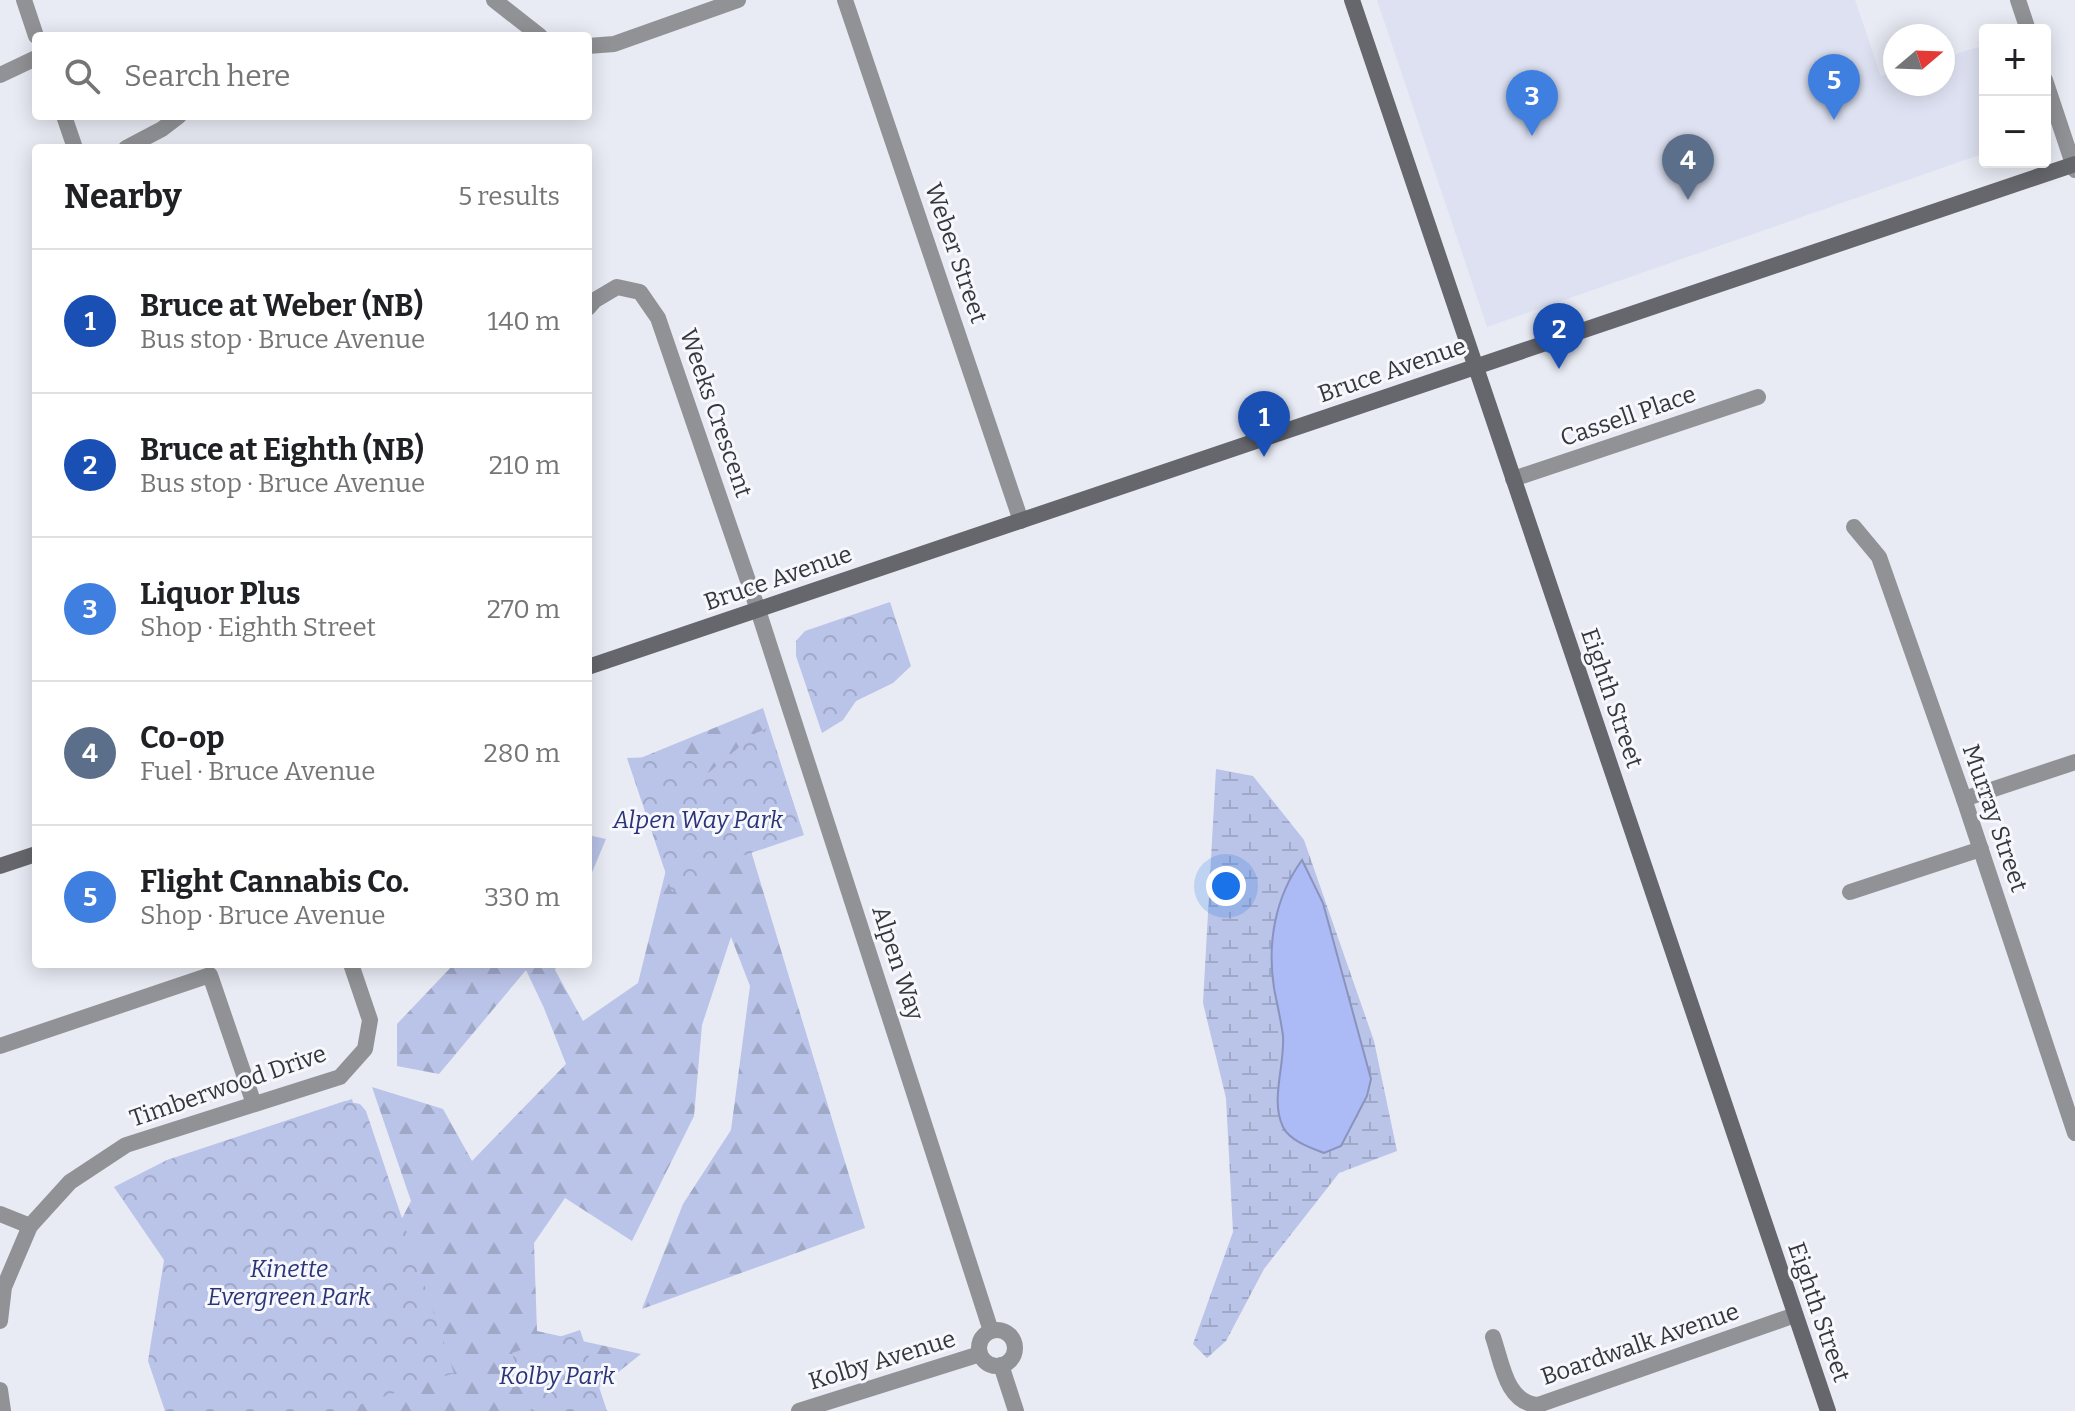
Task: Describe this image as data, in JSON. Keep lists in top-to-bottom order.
{
  "streets": {
    "street": [
      "Weber Street",
      "Bruce Avenue",
      "Weeks Crescent",
      "Cassell Place",
      "Eighth Street",
      "Murray Street",
      "Alpen Way",
      "Timberwood Drive",
      "Boardwalk Avenue",
      "Kolby Avenue"
    ]
  },
  "crossings": [
    ["Weber Street", "Bruce Avenue"],
    ["Bruce Avenue", "Weeks Crescent"],
    ["Bruce Avenue", "Eighth Street"],
    ["Bruce Avenue", "Alpen Way"],
    ["Weeks Crescent", "Alpen Way"],
    ["Cassell Place", "Eighth Street"],
    ["Eighth Street", "Boardwalk Avenue"],
    ["Alpen Way", "Kolby Avenue"]
  ],
  "parks": ["Alpen Way Park", "Kinette Evergreen Park", "Kolby Park"],
  "north": "right",
  "page": {
    "map_buttons": ["+", "−"],
    "search": "Search here",
    "pins": [
      "5",
      "3",
      "4",
      "2",
      "1"
    ],
    "heading": ["Nearby", "5 results"],
    "list": [
      {
        "mark": "1",
        "name": "Bruce at Weber (NB)",
        "note": "Bus stop · Bruce Avenue",
        "value": "140 m"
      },
      {
        "mark": "2",
        "name": "Bruce at Eighth (NB)",
        "note": "Bus stop · Bruce Avenue",
        "value": "210 m"
      },
      {
        "mark": "3",
        "name": "Liquor Plus",
        "note": "Shop · Eighth Street",
        "value": "270 m"
      },
      {
        "mark": "4",
        "name": "Co-op",
        "note": "Fuel · Bruce Avenue",
        "value": "280 m"
      },
      {
        "mark": "5",
        "name": "Flight Cannabis Co.",
        "note": "Shop · Bruce Avenue",
        "value": "330 m"
      }
    ]
  }
}
